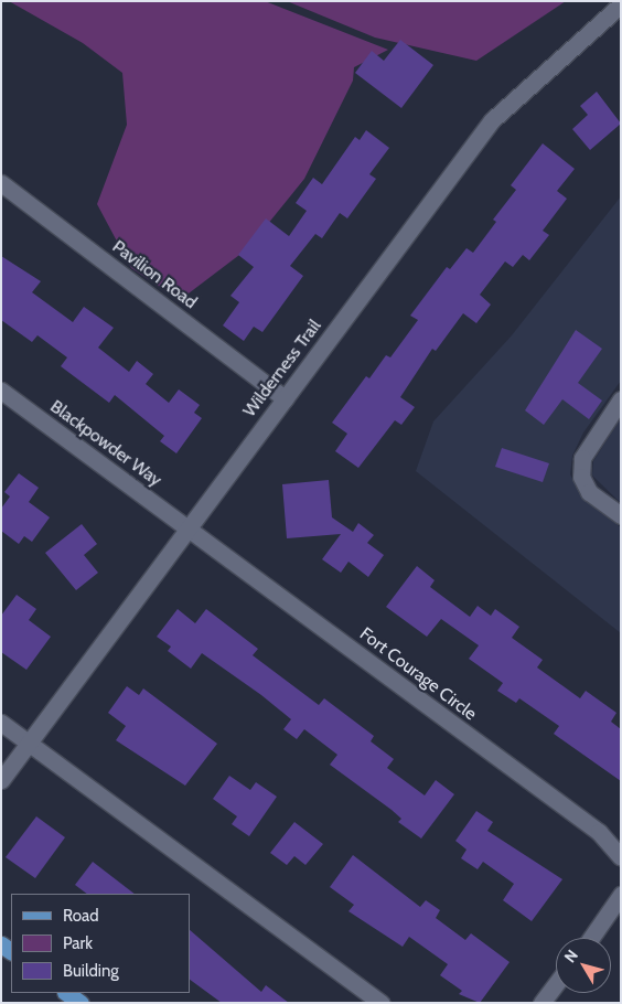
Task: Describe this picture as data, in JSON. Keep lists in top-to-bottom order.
{
  "streets": {
    "street": [
      "Pavilion Road",
      "Wilderness Trail",
      "Blackpowder Way",
      "Fort Courage Circle"
    ]
  },
  "crossings": [
    ["Pavilion Road", "Wilderness Trail"],
    ["Wilderness Trail", "Blackpowder Way"],
    ["Wilderness Trail", "Fort Courage Circle"],
    ["Blackpowder Way", "Fort Courage Circle"]
  ],
  "legend": ["Road", "Park", "Building"],
  "north": "top left"
}
